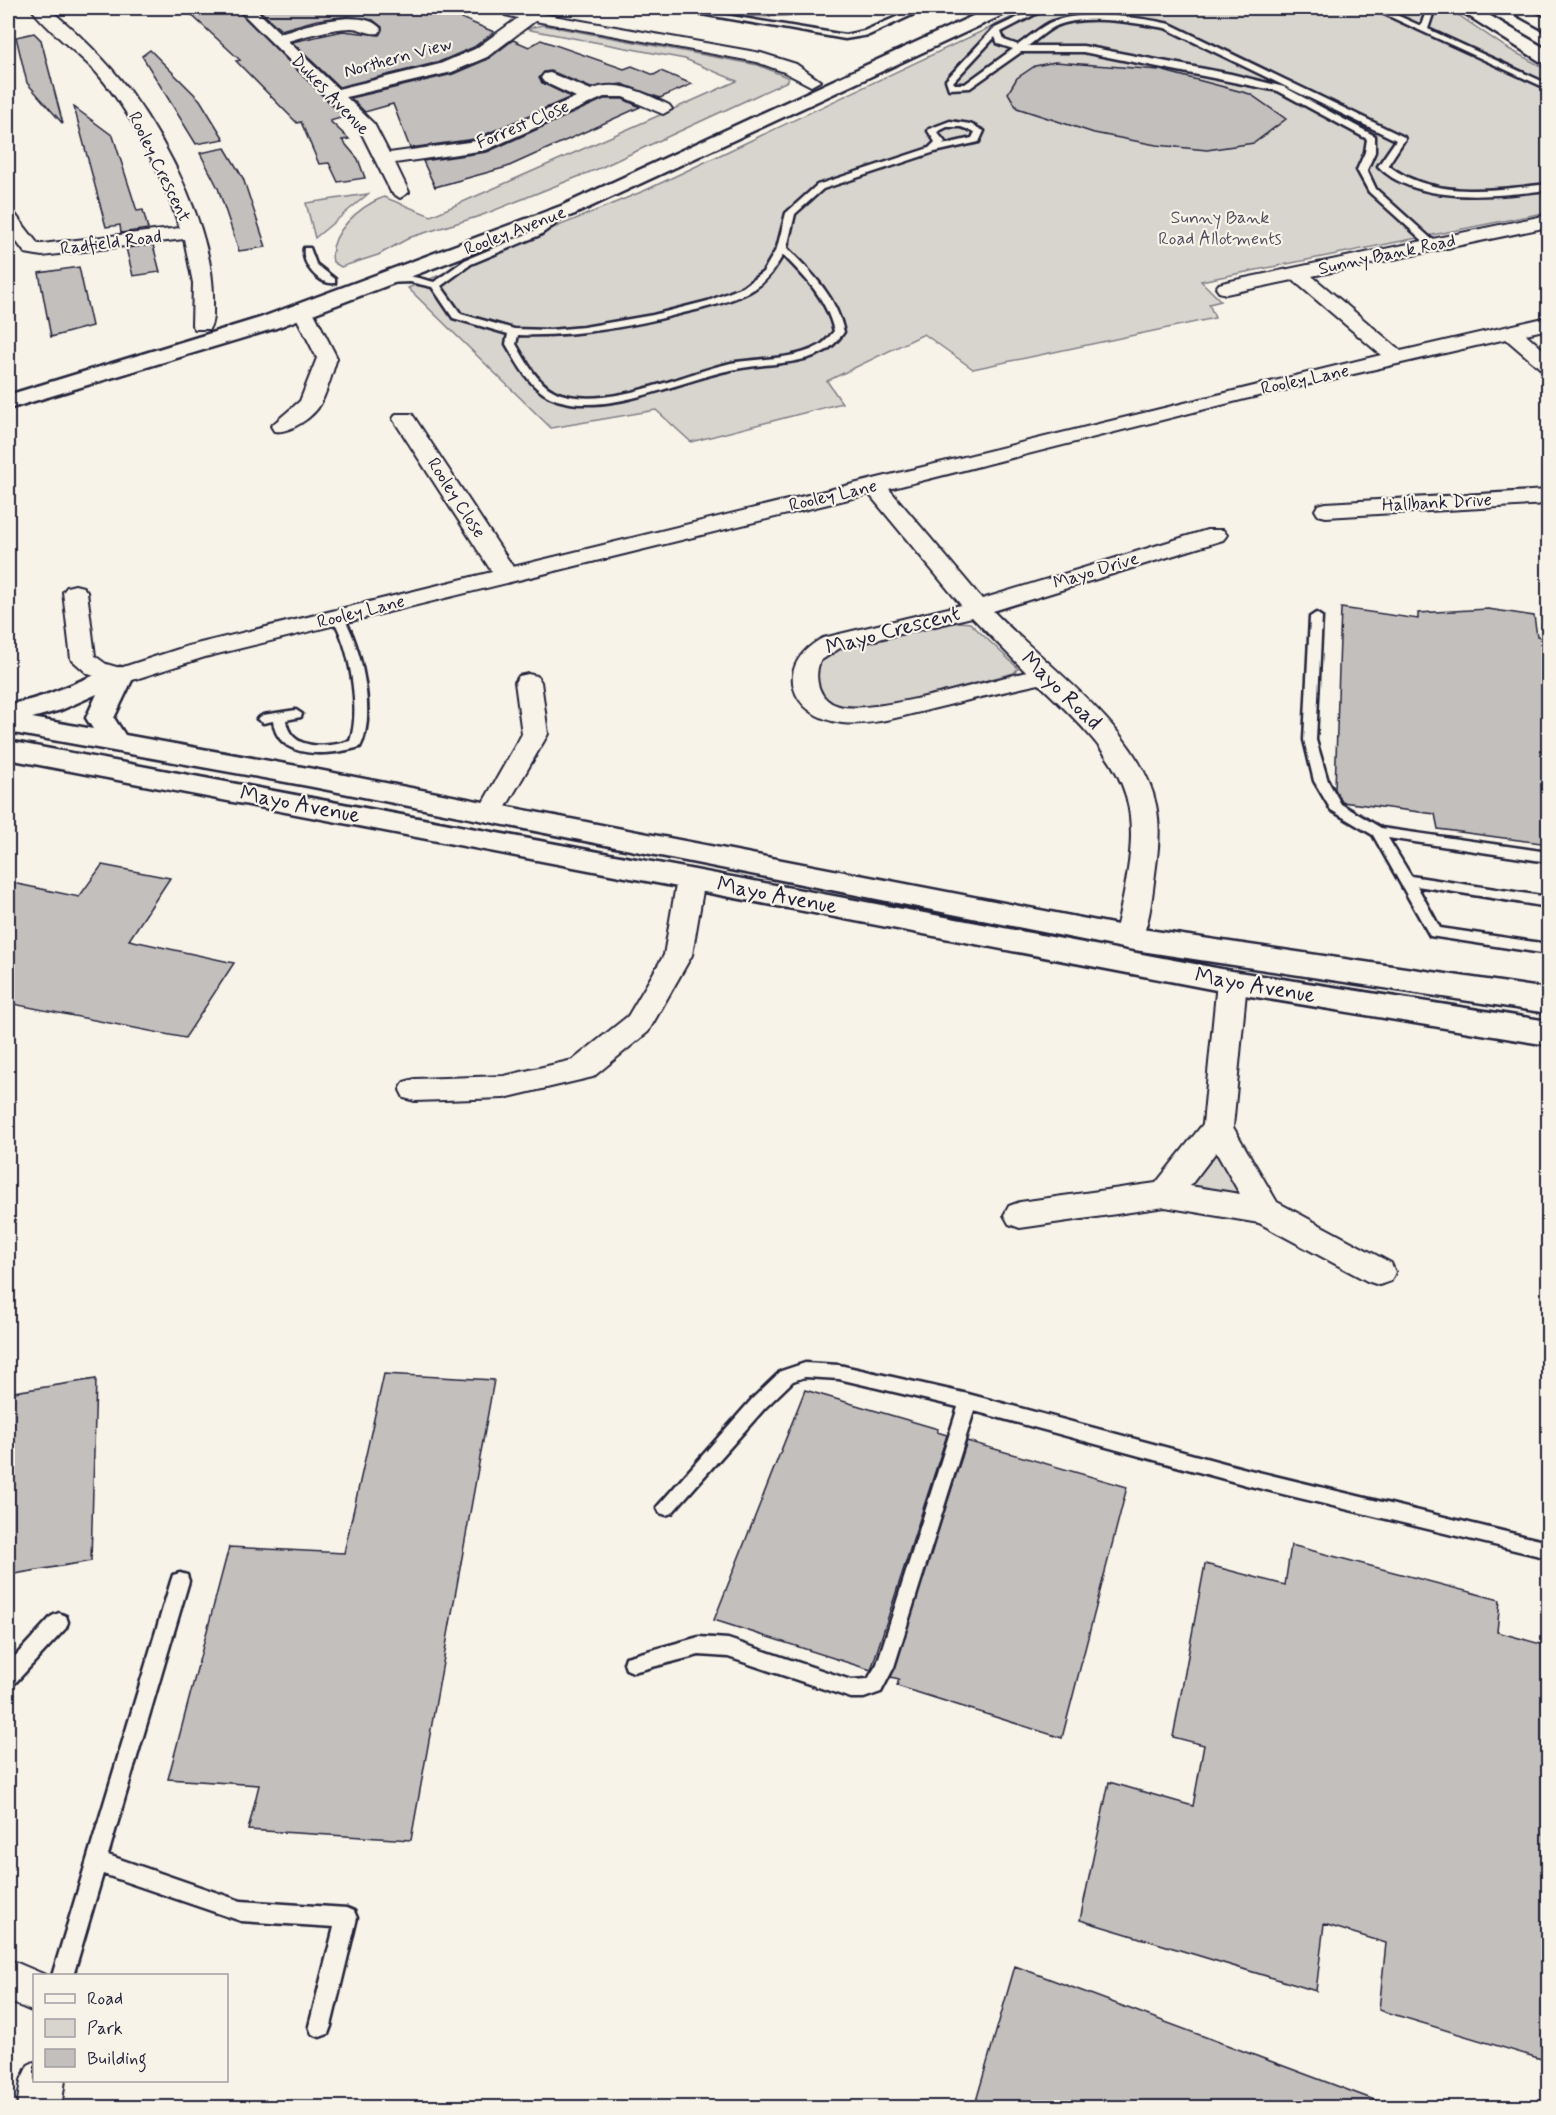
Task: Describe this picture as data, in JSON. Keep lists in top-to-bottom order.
{
  "streets": {
    "main road": ["Rooley Avenue", "Mayo Avenue"],
    "street": [
      "Northern View",
      "Dukes Avenue",
      "Forrest Close",
      "Rooley Crescent",
      "Radfield Road",
      "Sunny Bank Road",
      "Rooley Lane",
      "Rooley Close",
      "Hallbank Drive",
      "Mayo Drive",
      "Mayo Crescent",
      "Mayo Road"
    ]
  },
  "crossings": [
    ["Northern View", "Dukes Avenue"],
    ["Dukes Avenue", "Forrest Close"],
    ["Rooley Crescent", "Rooley Avenue"],
    ["Rooley Crescent", "Radfield Road"],
    ["Rooley Lane", "Rooley Close"],
    ["Rooley Lane", "Mayo Road"],
    ["Mayo Drive", "Mayo Crescent"],
    ["Mayo Drive", "Mayo Road"],
    ["Mayo Crescent", "Mayo Road"],
    ["Mayo Road", "Mayo Avenue"]
  ],
  "parks": ["Sunny Bank Road Allotments"],
  "legend": ["Road", "Park", "Building"]
}
